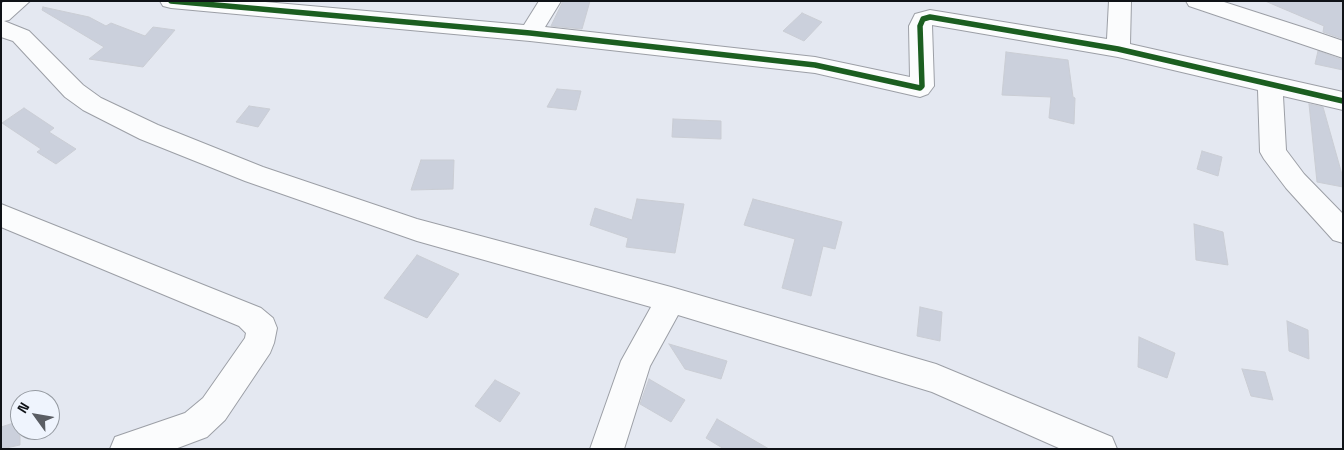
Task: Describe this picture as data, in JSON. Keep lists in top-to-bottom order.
{
  "north": "top left"
}
